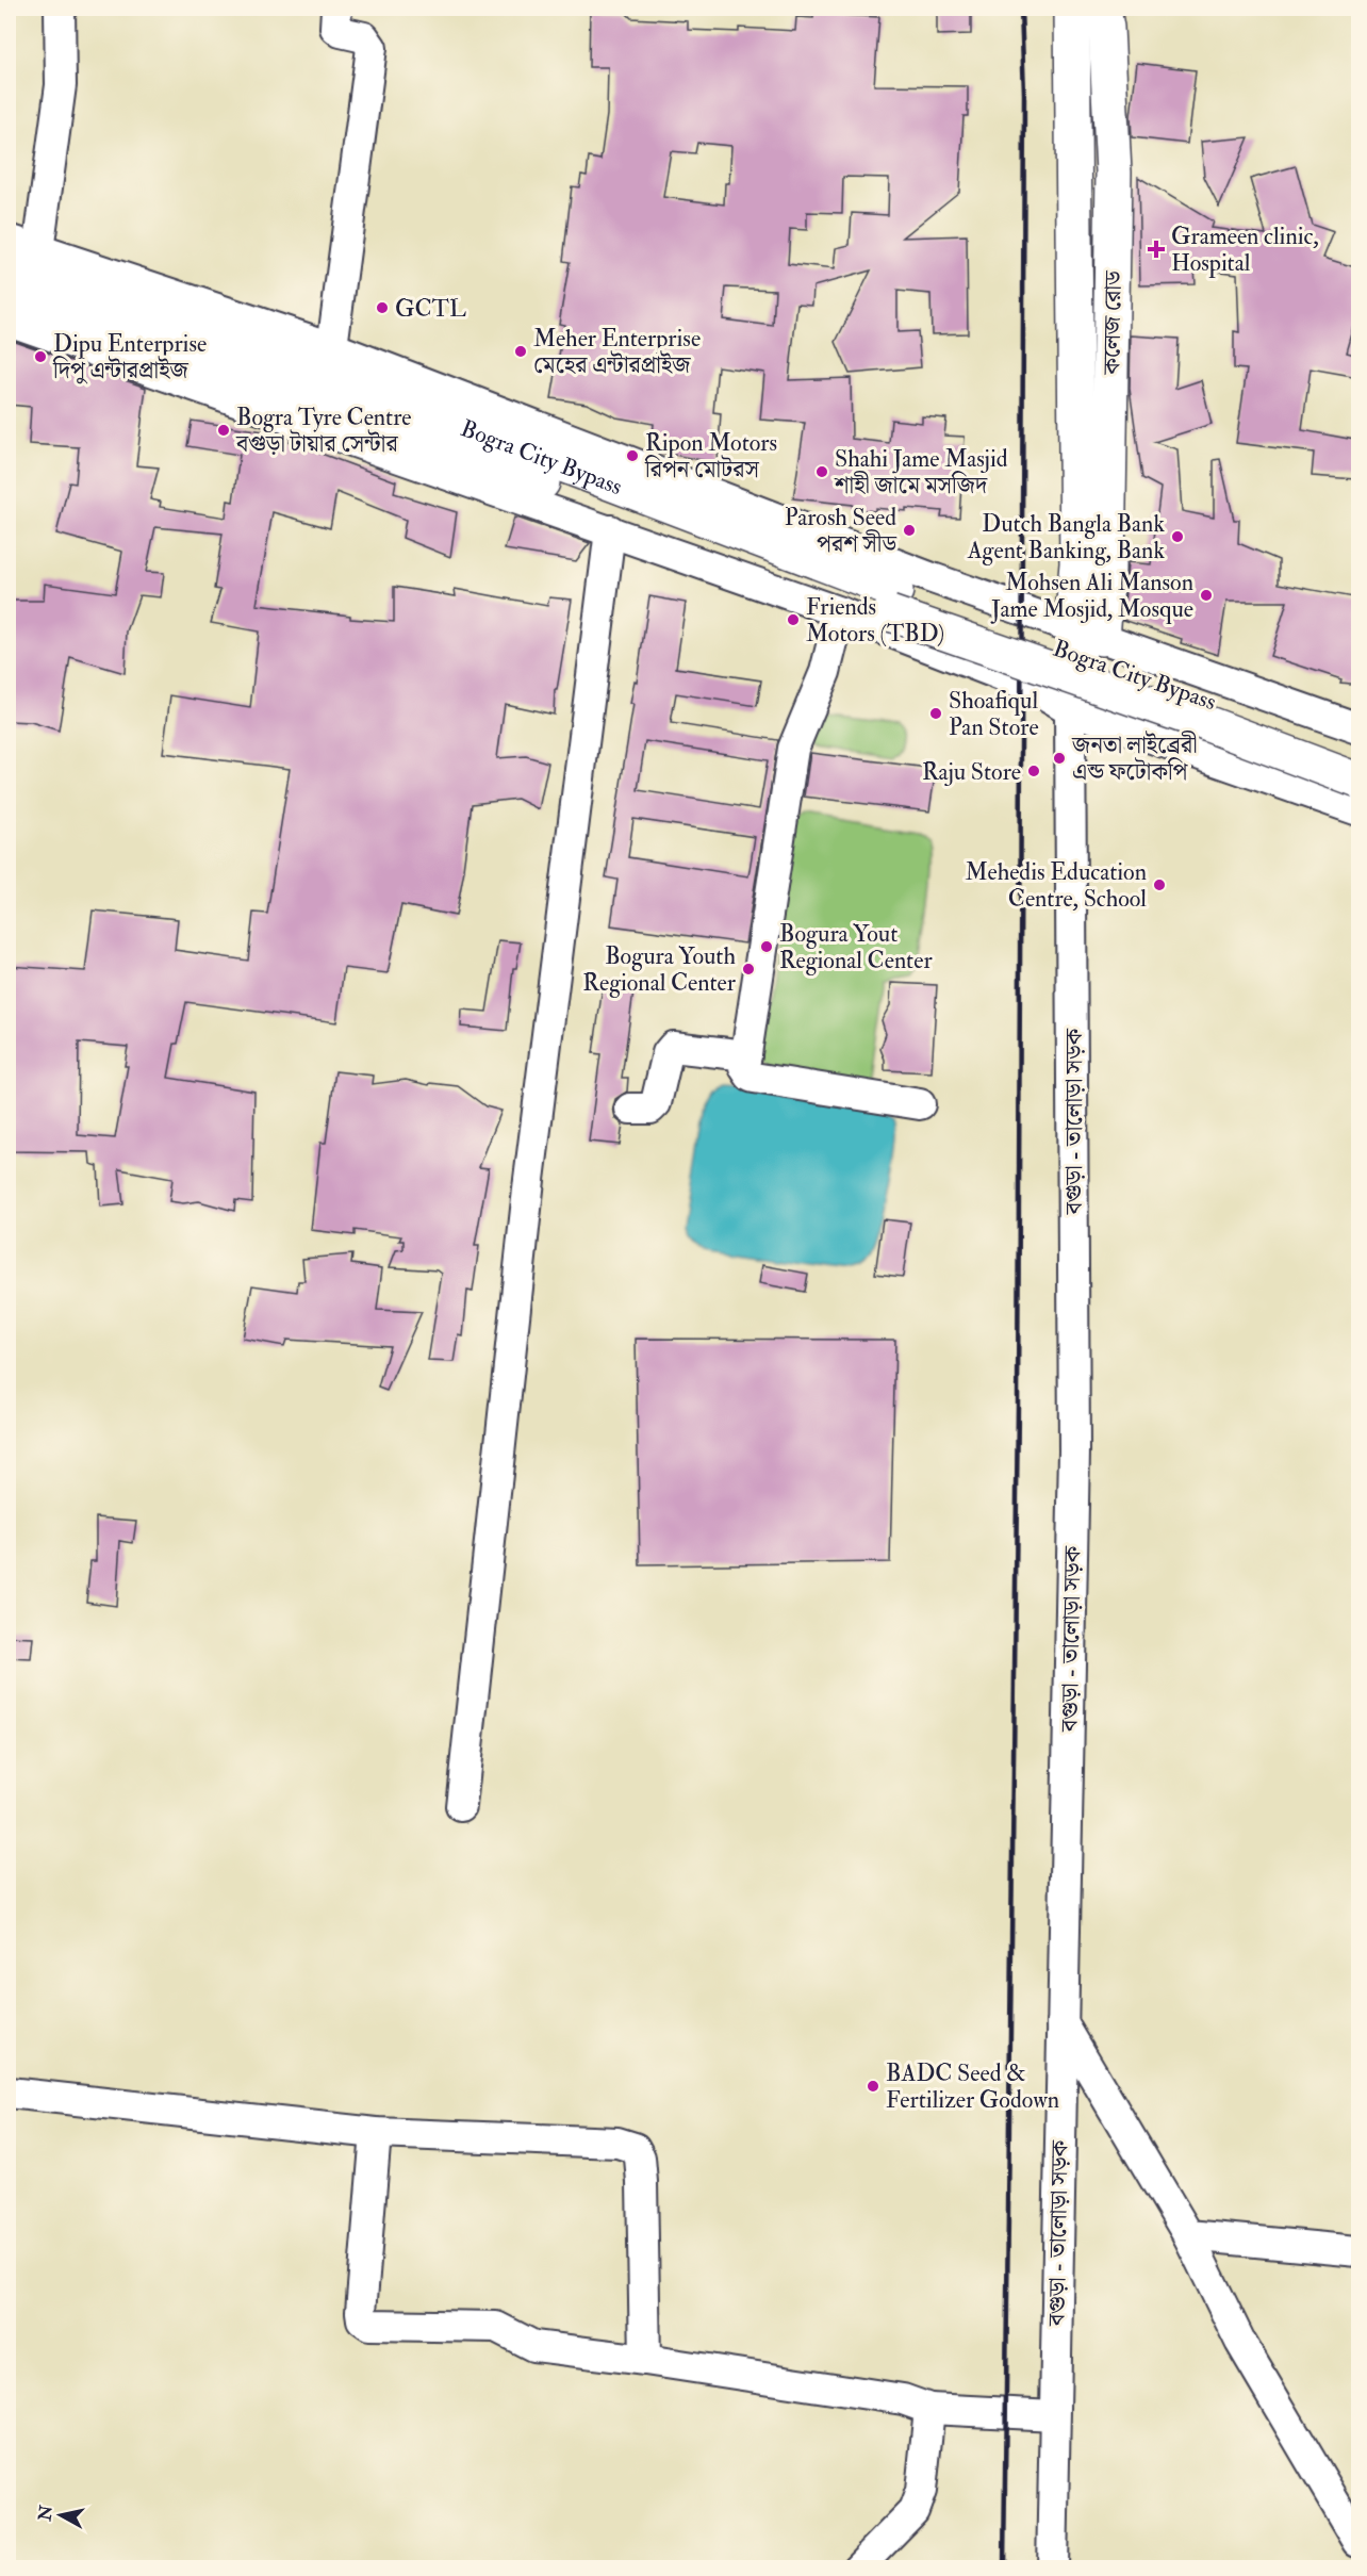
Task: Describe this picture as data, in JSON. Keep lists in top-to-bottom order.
{
  "streets": {
    "highway": ["কলেজ রোড", "Bogra City Bypass"],
    "street": ["বগুড়া - তালোড়া সড়ক"]
  },
  "crossings": [
    ["কলেজ রোড", "বগুড়া - তালোড়া সড়ক"]
  ],
  "places": {
    "health": ["Grameen clinic, Hospital"],
    "other": [
      "GCTL",
      "Meher Enterprise মেহের এন্টারপ্রাইজ",
      "Dipu Enterprise দিপু এন্টারপ্রাইজ",
      "Bogra Tyre Centre বগুড়া টায়ার সেন্টার",
      "Ripon Motors রিপন মোটরস",
      "Shahi Jame Masjid শাহী জামে মসজিদ",
      "Parosh Seed পরশ সীড",
      "Dutch Bangla Bank Agent Banking, Bank",
      "Mohsen Ali Manson Jame Mosjid, Mosque",
      "Friends Motors (TBD)",
      "Shoafiqul Pan Store",
      "জনতা লাইব্রেরী এন্ড ফটোকপি",
      "Raju Store",
      "Mehedis Education Centre, School",
      "Bogura Yout Regional Center",
      "Bogura Youth Regional Center",
      "BADC Seed & Fertilizer Godown"
    ]
  },
  "north": "left"
}
